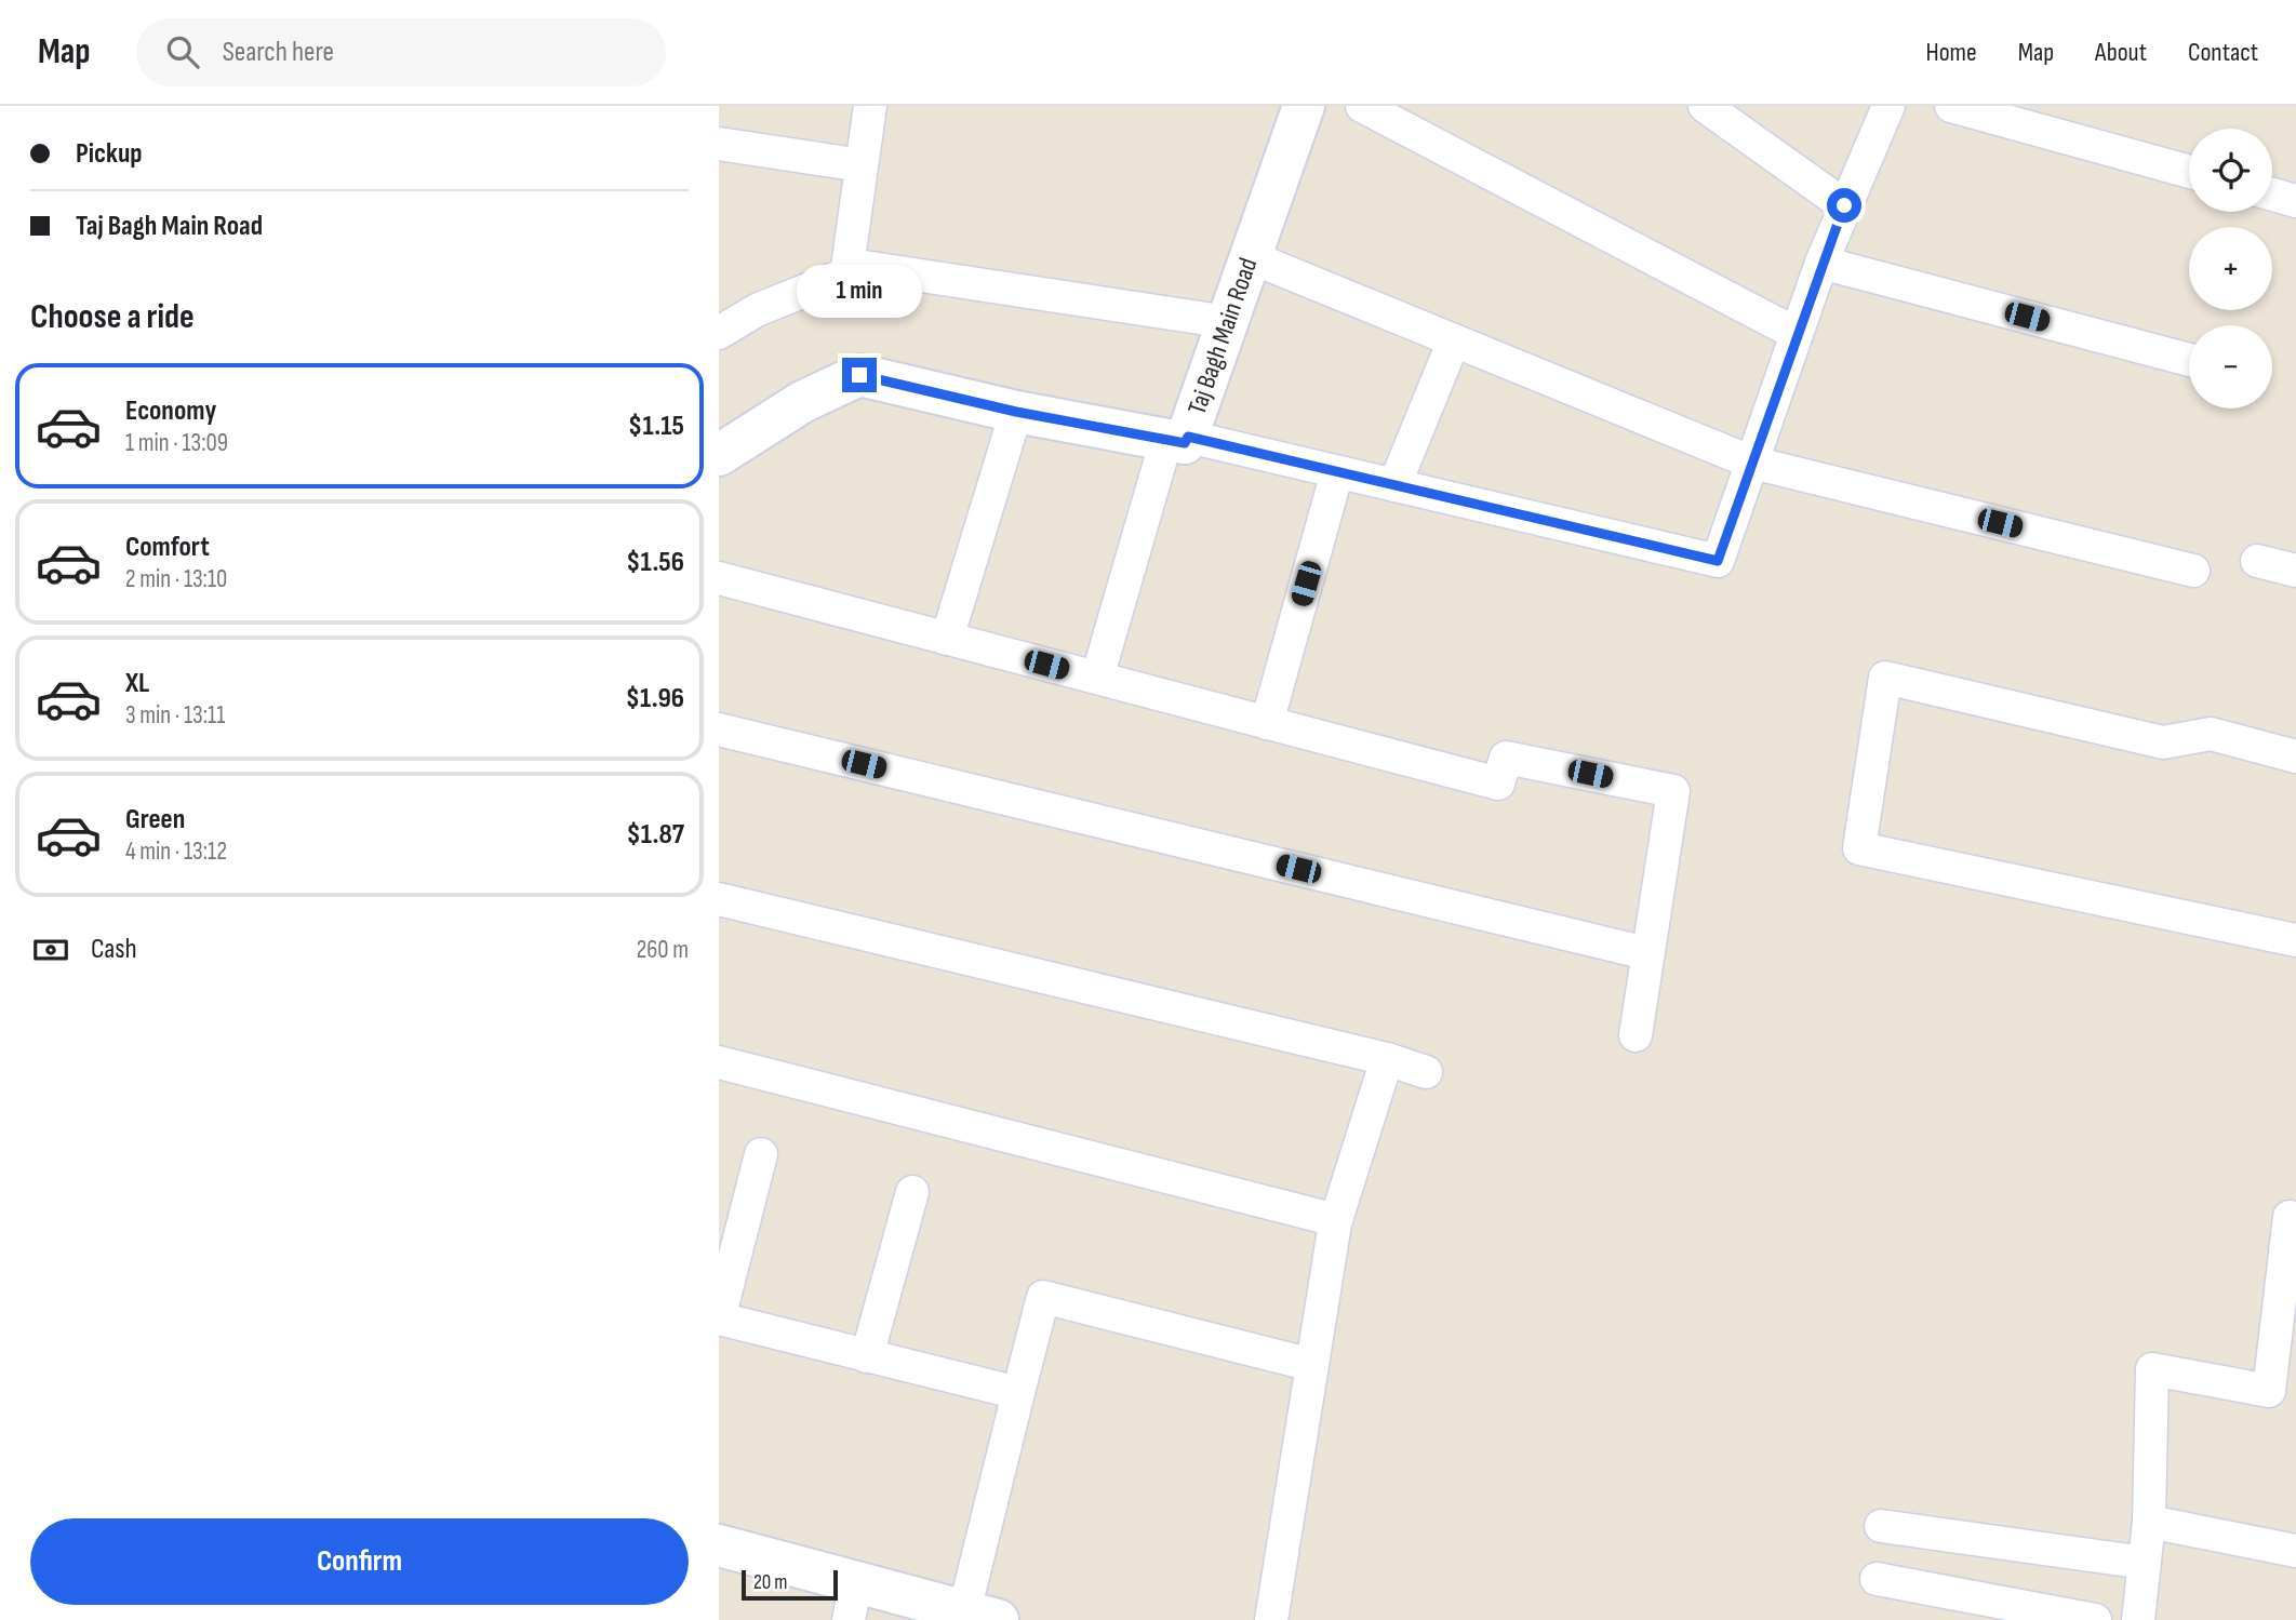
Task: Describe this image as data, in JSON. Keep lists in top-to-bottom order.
{
  "streets": {
    "street": ["Taj Bagh Main Road"]
  },
  "scale_bar": "20 m",
  "page": {
    "header": "Map",
    "search": "Search here",
    "nav": [
      "Home",
      "Map",
      "About",
      "Contact"
    ],
    "banner": ["Pickup", "Taj Bagh Main Road"],
    "map_buttons": ["+", "−"],
    "bubble": "1 min",
    "heading": "Choose a ride",
    "list": [
      {
        "name": "Economy",
        "note": "1 min · 13:09",
        "value": "$1.15"
      },
      {
        "name": "Comfort",
        "note": "2 min · 13:10",
        "value": "$1.56"
      },
      {
        "name": "XL",
        "note": "3 min · 13:11",
        "value": "$1.96"
      },
      {
        "name": "Green",
        "note": "4 min · 13:12",
        "value": "$1.87"
      }
    ],
    "pay": ["Cash", "260 m"],
    "buttons": "Confirm",
    "scale": "20 m"
  }
}
